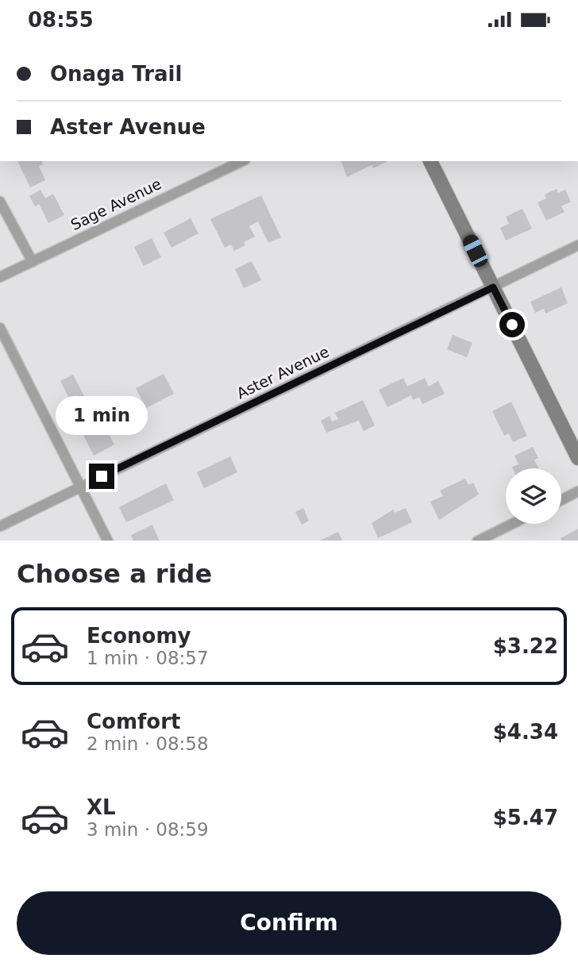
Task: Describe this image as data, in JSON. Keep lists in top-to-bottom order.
{
  "streets": {
    "street": ["Sage Avenue", "Aster Avenue"]
  },
  "page": {
    "status": "08:55",
    "banner": ["Onaga Trail", "Aster Avenue"],
    "bubble": "1 min",
    "heading": "Choose a ride",
    "list": [
      {
        "name": "Economy",
        "note": "1 min · 08:57",
        "value": "$3.22"
      },
      {
        "name": "Comfort",
        "note": "2 min · 08:58",
        "value": "$4.34"
      },
      {
        "name": "XL",
        "note": "3 min · 08:59",
        "value": "$5.47"
      }
    ],
    "buttons": "Confirm"
  }
}
